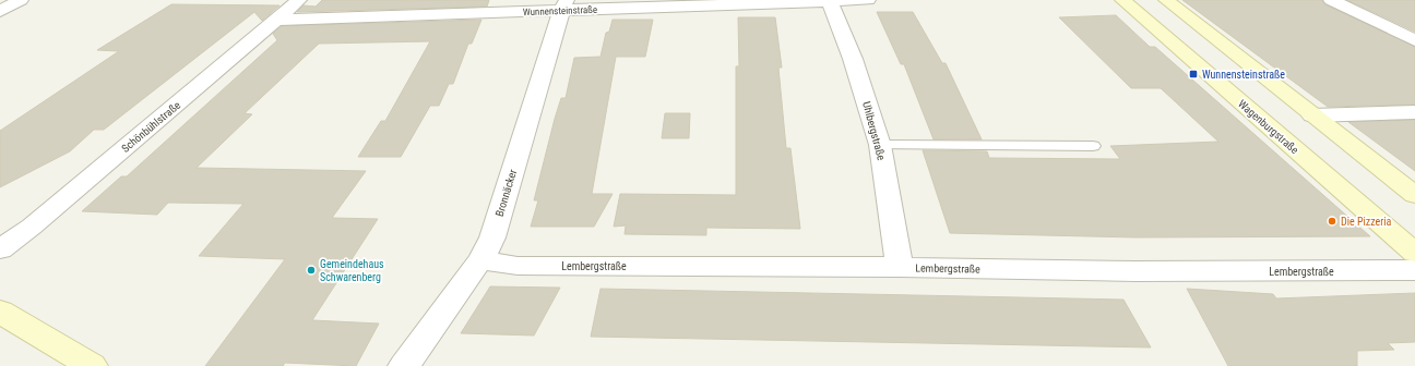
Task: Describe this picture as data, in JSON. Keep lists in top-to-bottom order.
{
  "streets": {
    "main road": ["Wagenburgstraße"],
    "street": [
      "Wunnensteinstraße",
      "Schönbühlstraße",
      "Uhlbergstraße",
      "Bronnäcker",
      "Lembergstraße"
    ]
  },
  "crossings": [
    ["Wunnensteinstraße", "Schönbühlstraße"],
    ["Wunnensteinstraße", "Uhlbergstraße"],
    ["Wunnensteinstraße", "Bronnäcker"],
    ["Uhlbergstraße", "Lembergstraße"],
    ["Bronnäcker", "Lembergstraße"]
  ],
  "places": {
    "transit": ["Wunnensteinstraße"],
    "other": ["Die Pizzeria", "Gemeindehaus Schwarenberg"]
  }
}
